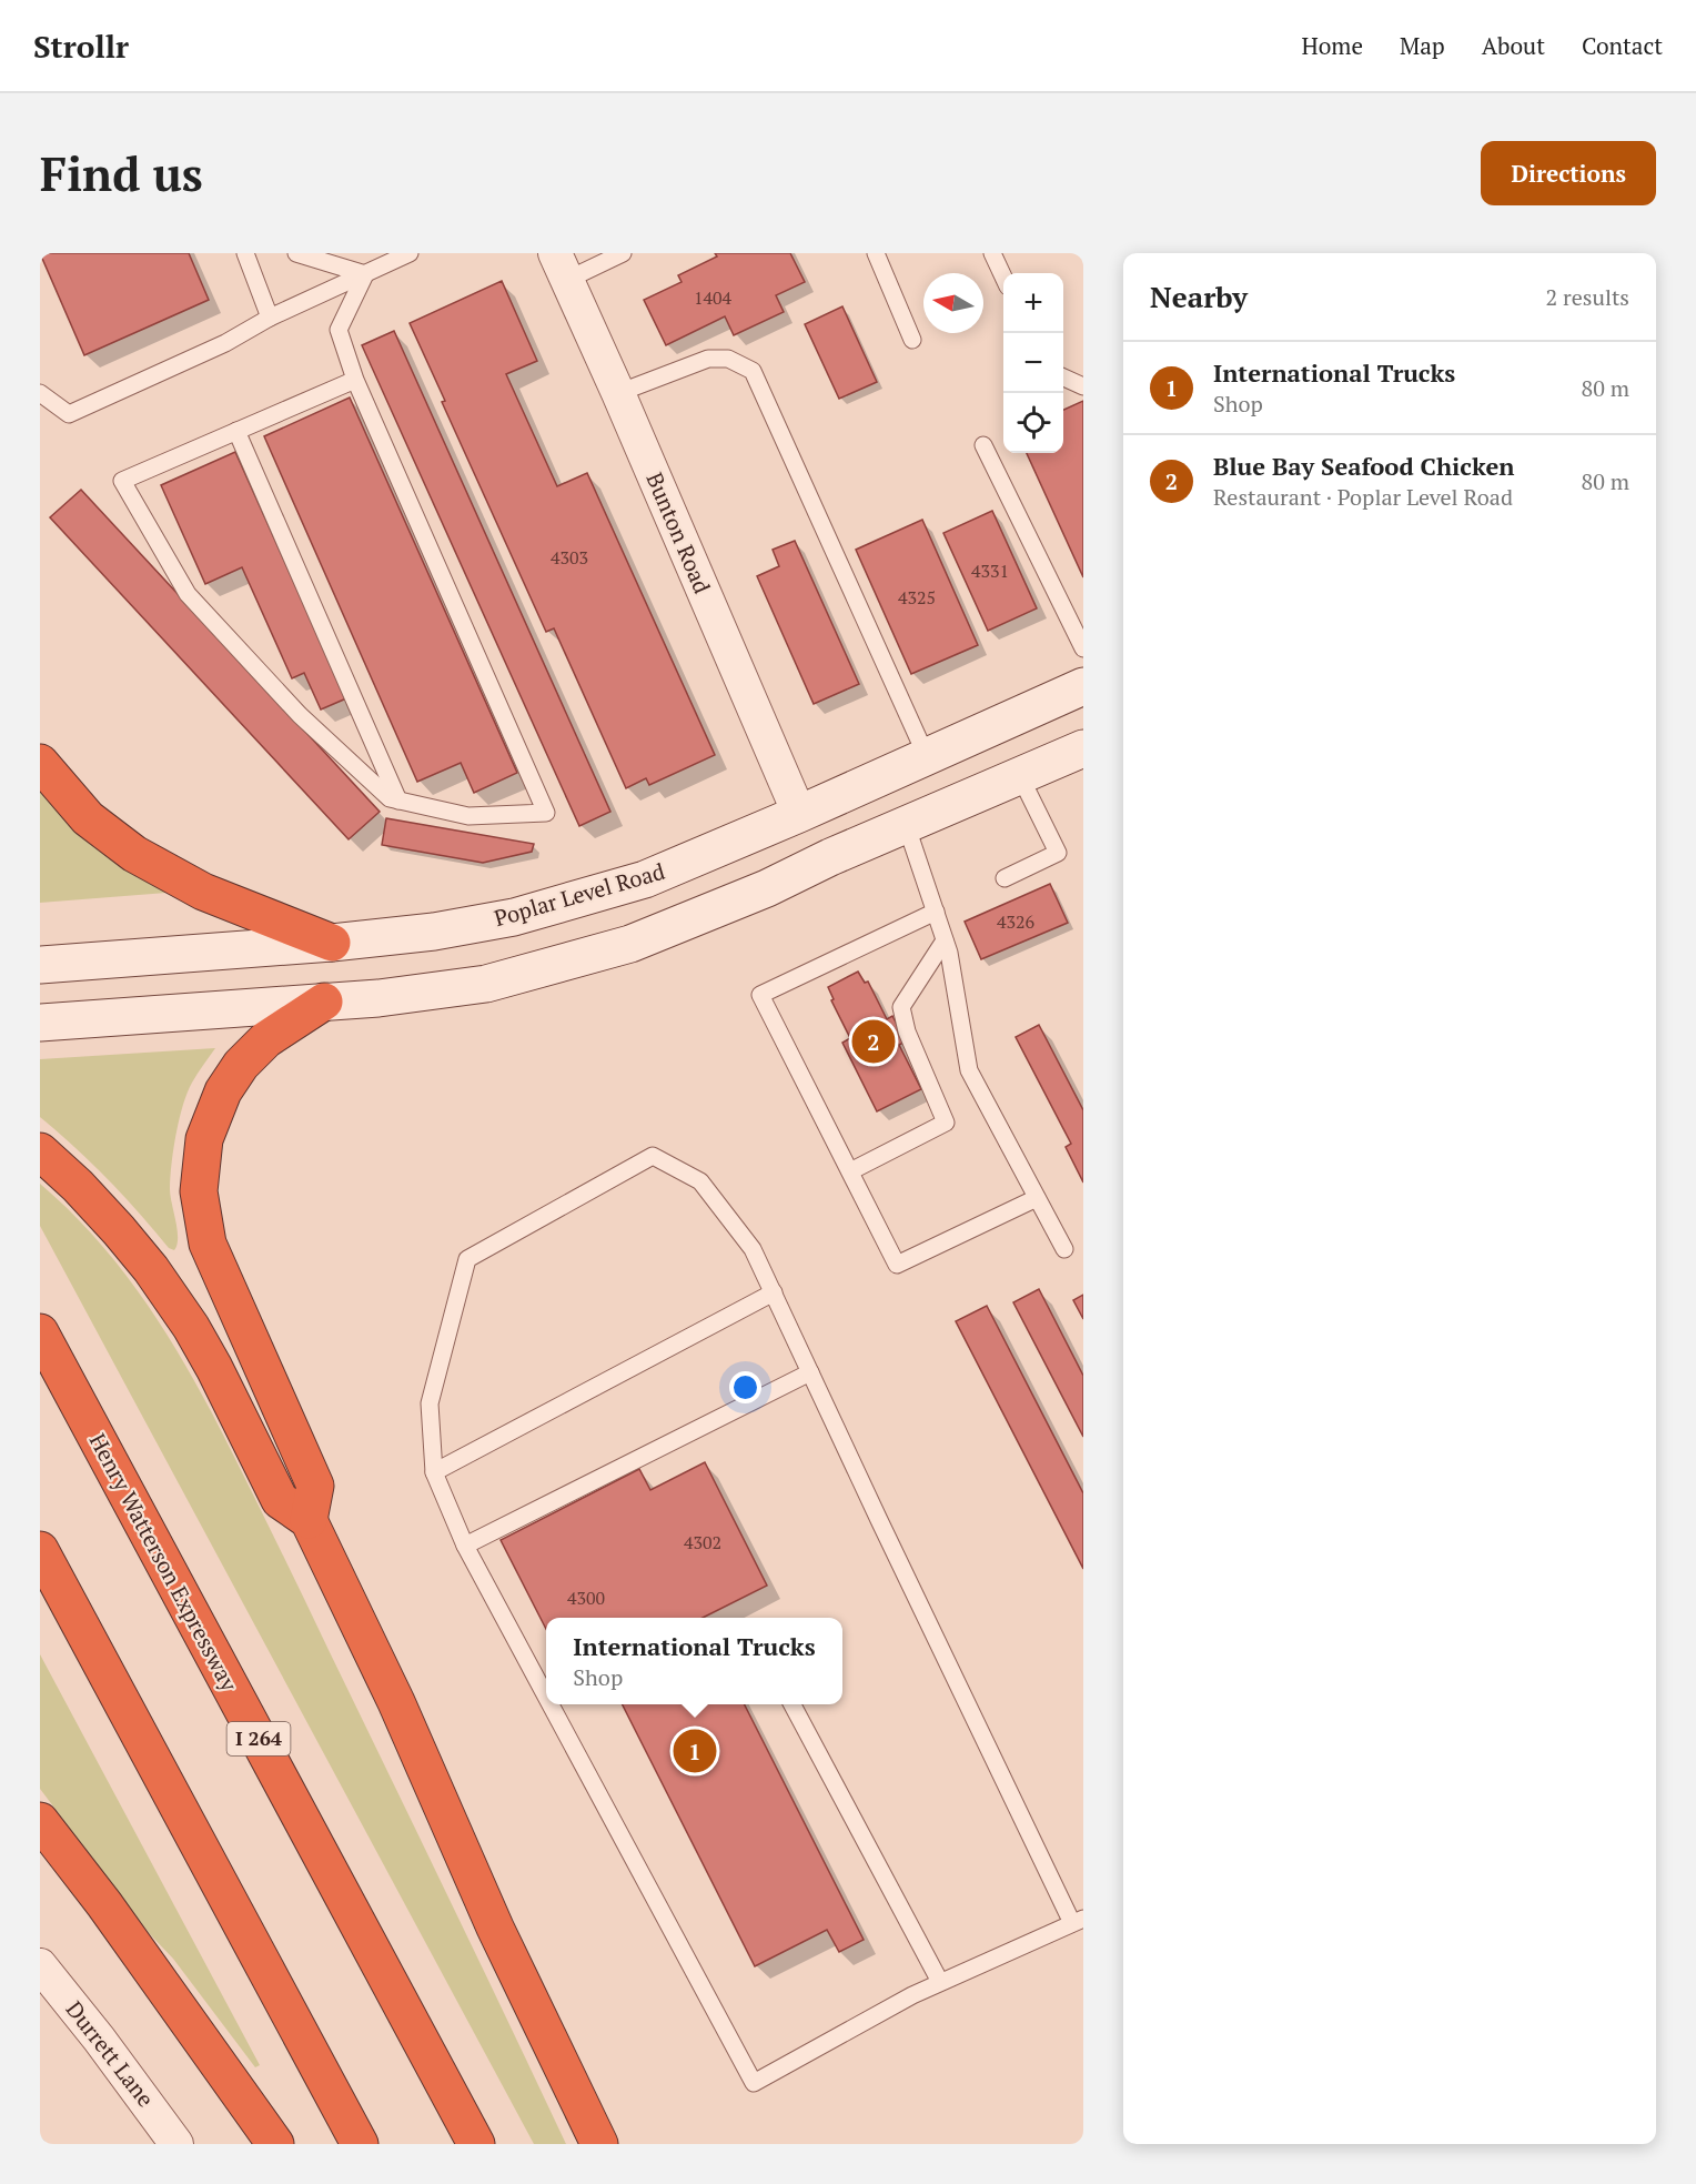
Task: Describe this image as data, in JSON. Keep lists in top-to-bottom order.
{
  "streets": {
    "highway": ["Henry Watterson Expressway", "I 264"],
    "main road": ["Poplar Level Road"],
    "street": ["Bunton Road", "Durrett Lane"]
  },
  "crossings": [
    ["Bunton Road", "Poplar Level Road"]
  ],
  "house_numbers": [
    "1404",
    "4303",
    "4331",
    "4325",
    "4326",
    "4302",
    "4300"
  ],
  "north": "left",
  "page": {
    "header": "Strollr",
    "nav": [
      "Home",
      "Map",
      "About",
      "Contact"
    ],
    "buttons": "Directions",
    "title": "Find us",
    "heading": ["Nearby", "2 results"],
    "map_buttons": ["+", "−"],
    "list": [
      {
        "mark": "1",
        "name": "International Trucks",
        "note": "Shop",
        "value": "80 m"
      },
      {
        "mark": "2",
        "name": "Blue Bay Seafood Chicken",
        "note": "Restaurant · Poplar Level Road",
        "value": "80 m"
      }
    ],
    "pins": ["2", "1"],
    "popup": ["International Trucks", "Shop"]
  }
}
